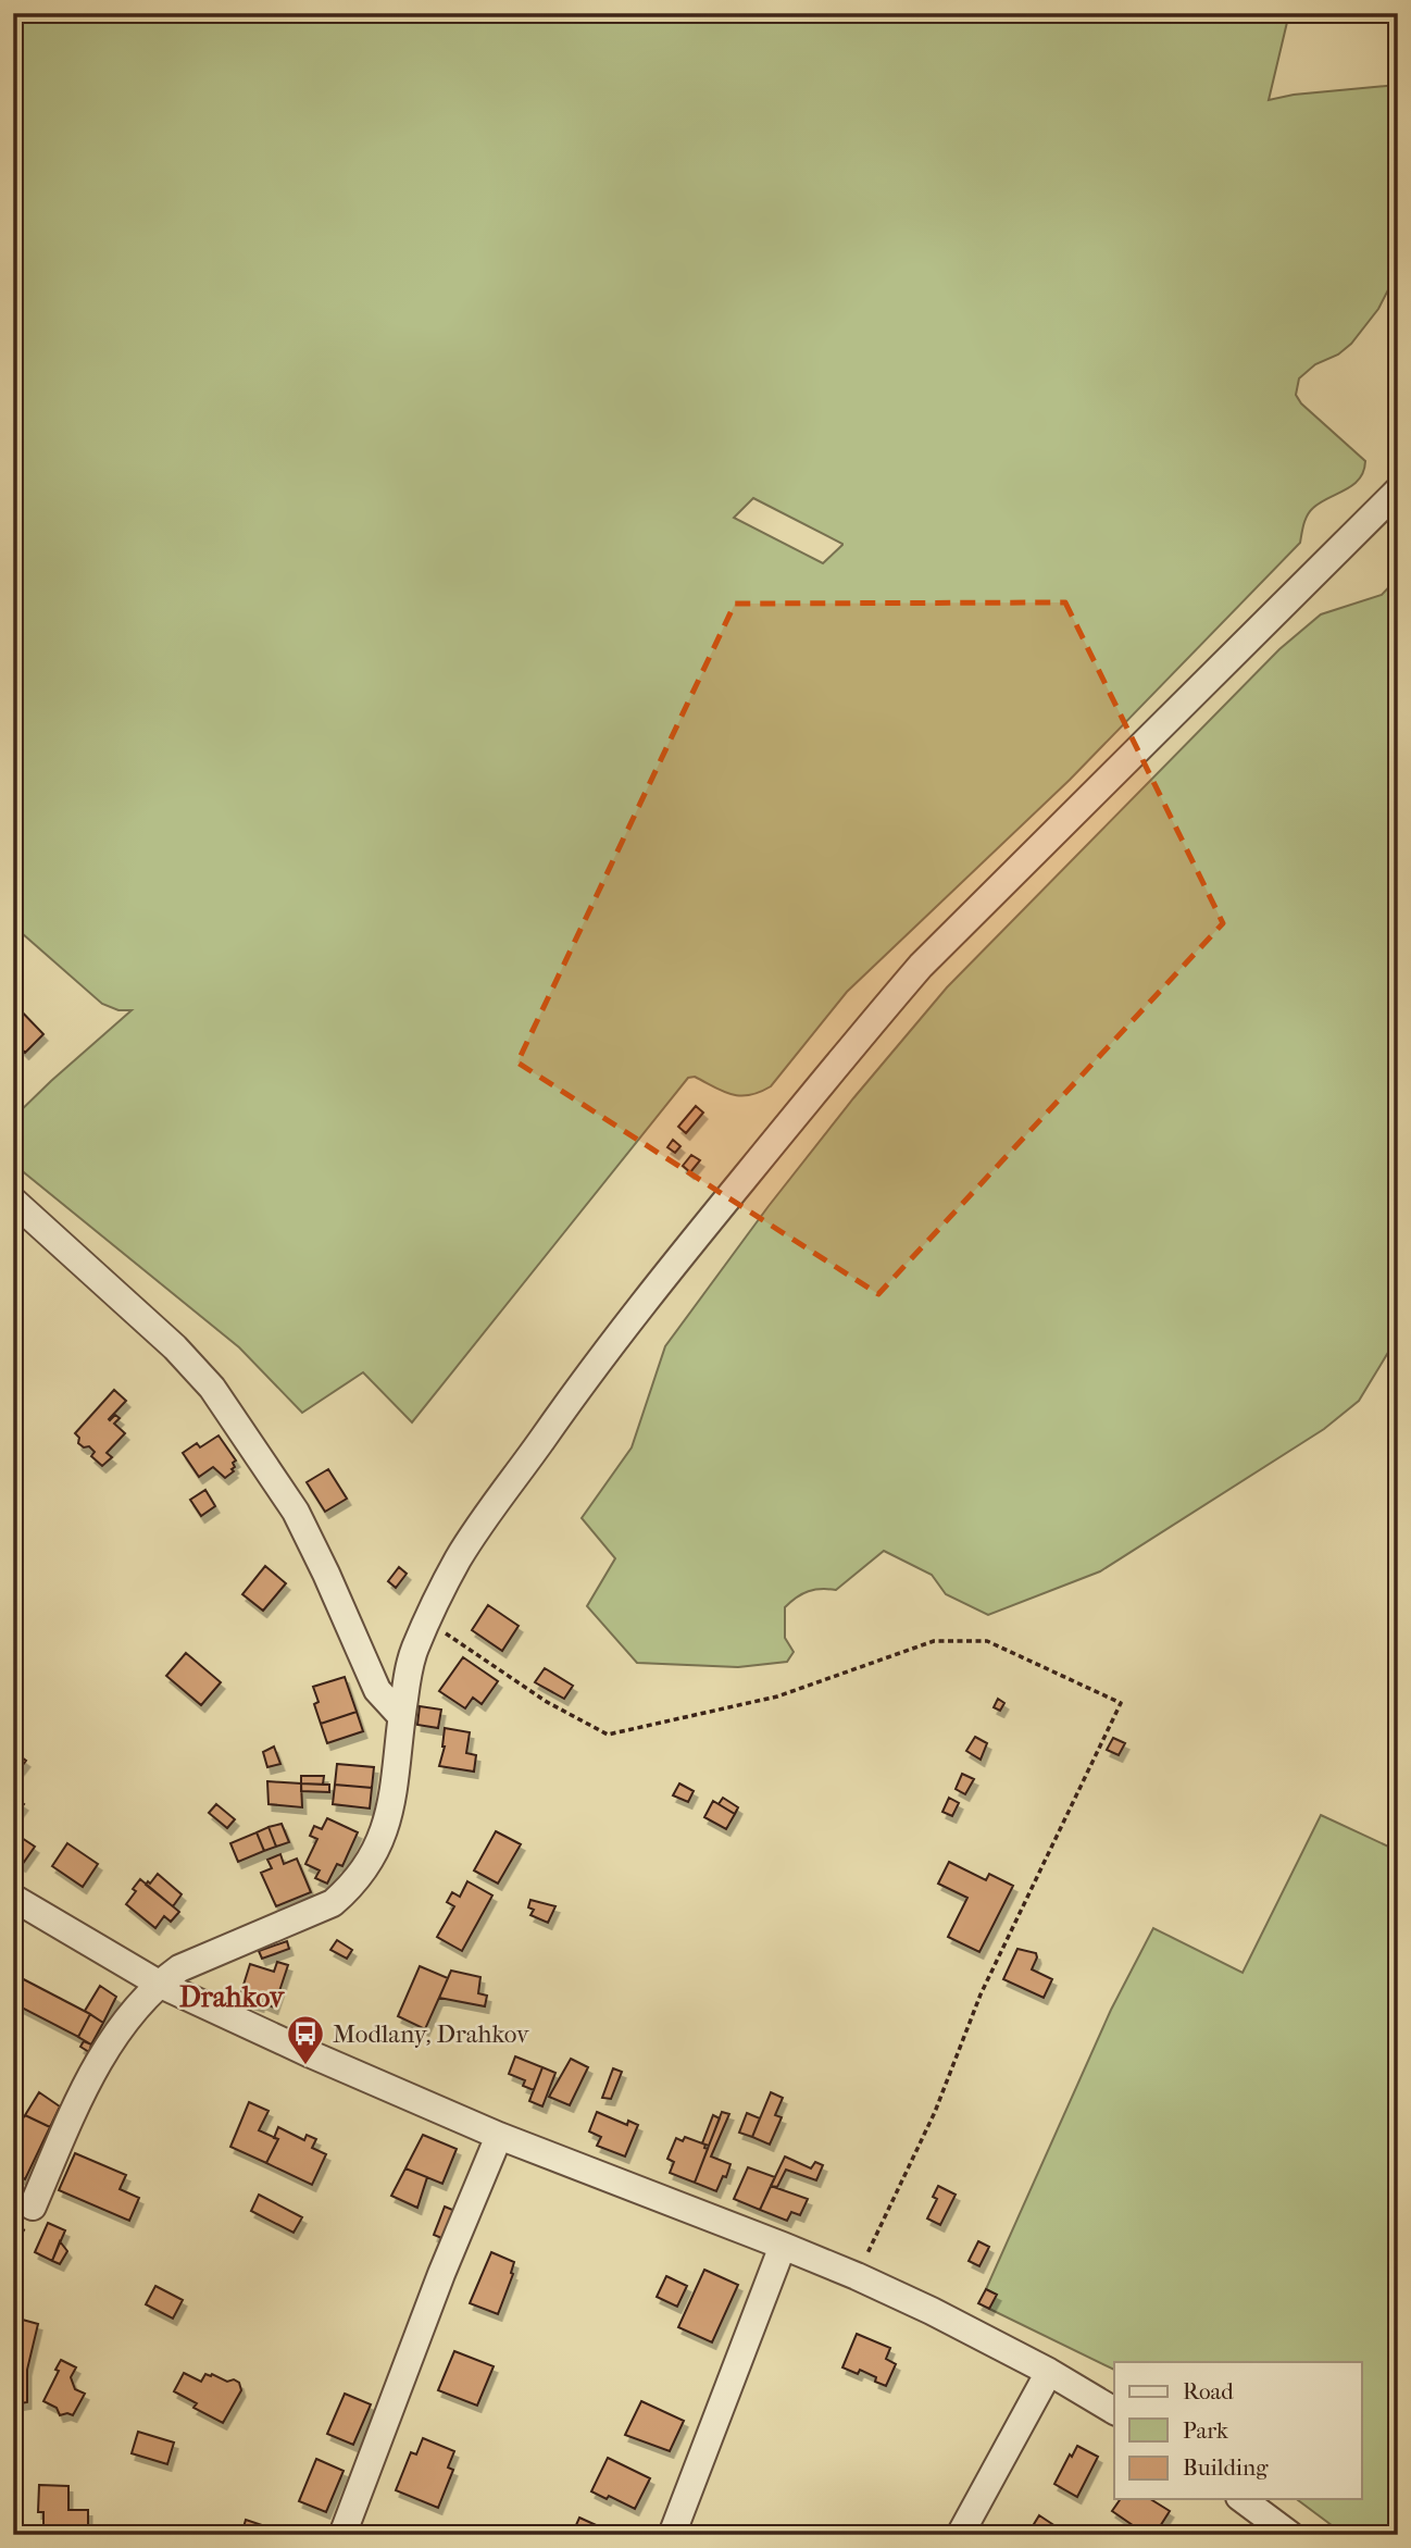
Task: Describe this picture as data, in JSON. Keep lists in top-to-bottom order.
{
  "districts": ["Drahkov"],
  "places": {
    "bus stop": ["Modlany, Drahkov"]
  },
  "legend": ["Road", "Park", "Building"]
}
